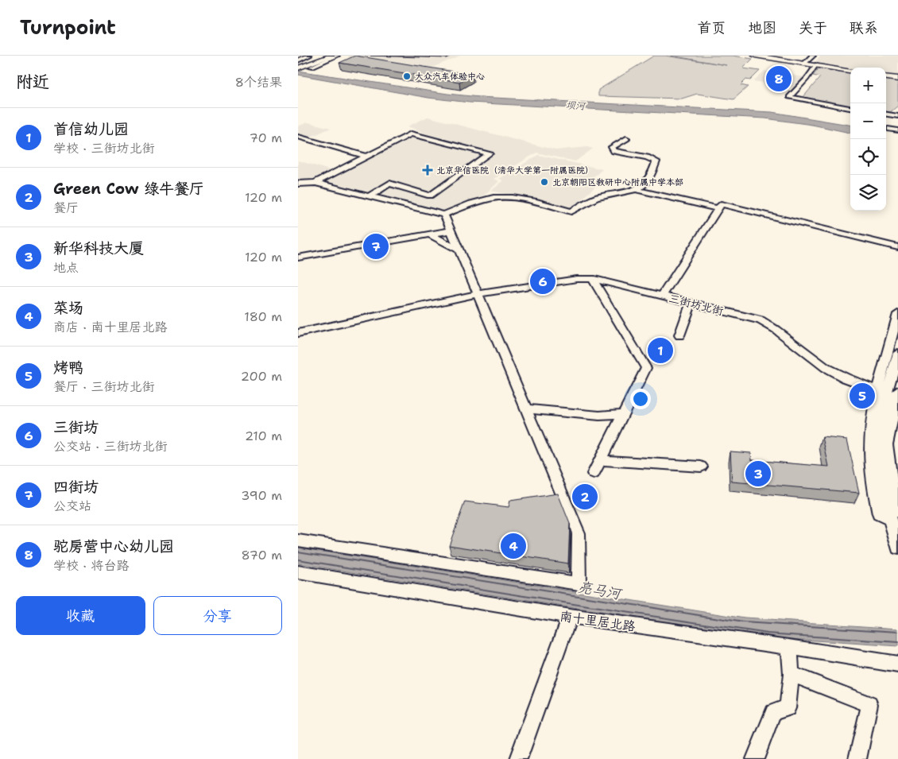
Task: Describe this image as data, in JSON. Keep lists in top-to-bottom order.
{
  "streets": {
    "street": ["三街坊北街", "南十里居北路"]
  },
  "water": ["坝河", "亮马河"],
  "places": {
    "other": ["大众汽车体验中心", "北京朝阳区教研中心附属中学本部"],
    "health": ["北京华信医院（清华大学第一附属医院）"]
  },
  "page": {
    "header": "Turnpoint",
    "nav": [
      "首页",
      "地图",
      "关于",
      "联系"
    ],
    "heading": ["附近", "8个结果"],
    "pins": [
      "8",
      "7",
      "6",
      "1",
      "5",
      "3",
      "2",
      "4"
    ],
    "map_buttons": ["+", "−"],
    "list": [
      {
        "mark": "1",
        "name": "首信幼儿园",
        "note": "学校 · 三街坊北街",
        "value": "70 m"
      },
      {
        "mark": "2",
        "name": "Green Cow 绿牛餐厅",
        "note": "餐厅",
        "value": "120 m"
      },
      {
        "mark": "3",
        "name": "新华科技大厦",
        "note": "地点",
        "value": "120 m"
      },
      {
        "mark": "4",
        "name": "菜场",
        "note": "商店 · 南十里居北路",
        "value": "180 m"
      },
      {
        "mark": "5",
        "name": "烤鸭",
        "note": "餐厅 · 三街坊北街",
        "value": "200 m"
      },
      {
        "mark": "6",
        "name": "三街坊",
        "note": "公交站 · 三街坊北街",
        "value": "210 m"
      },
      {
        "mark": "7",
        "name": "四街坊",
        "note": "公交站",
        "value": "390 m"
      },
      {
        "mark": "8",
        "name": "驼房营中心幼儿园",
        "note": "学校 · 将台路",
        "value": "870 m"
      }
    ],
    "buttons": ["收藏", "分享"]
  }
}
